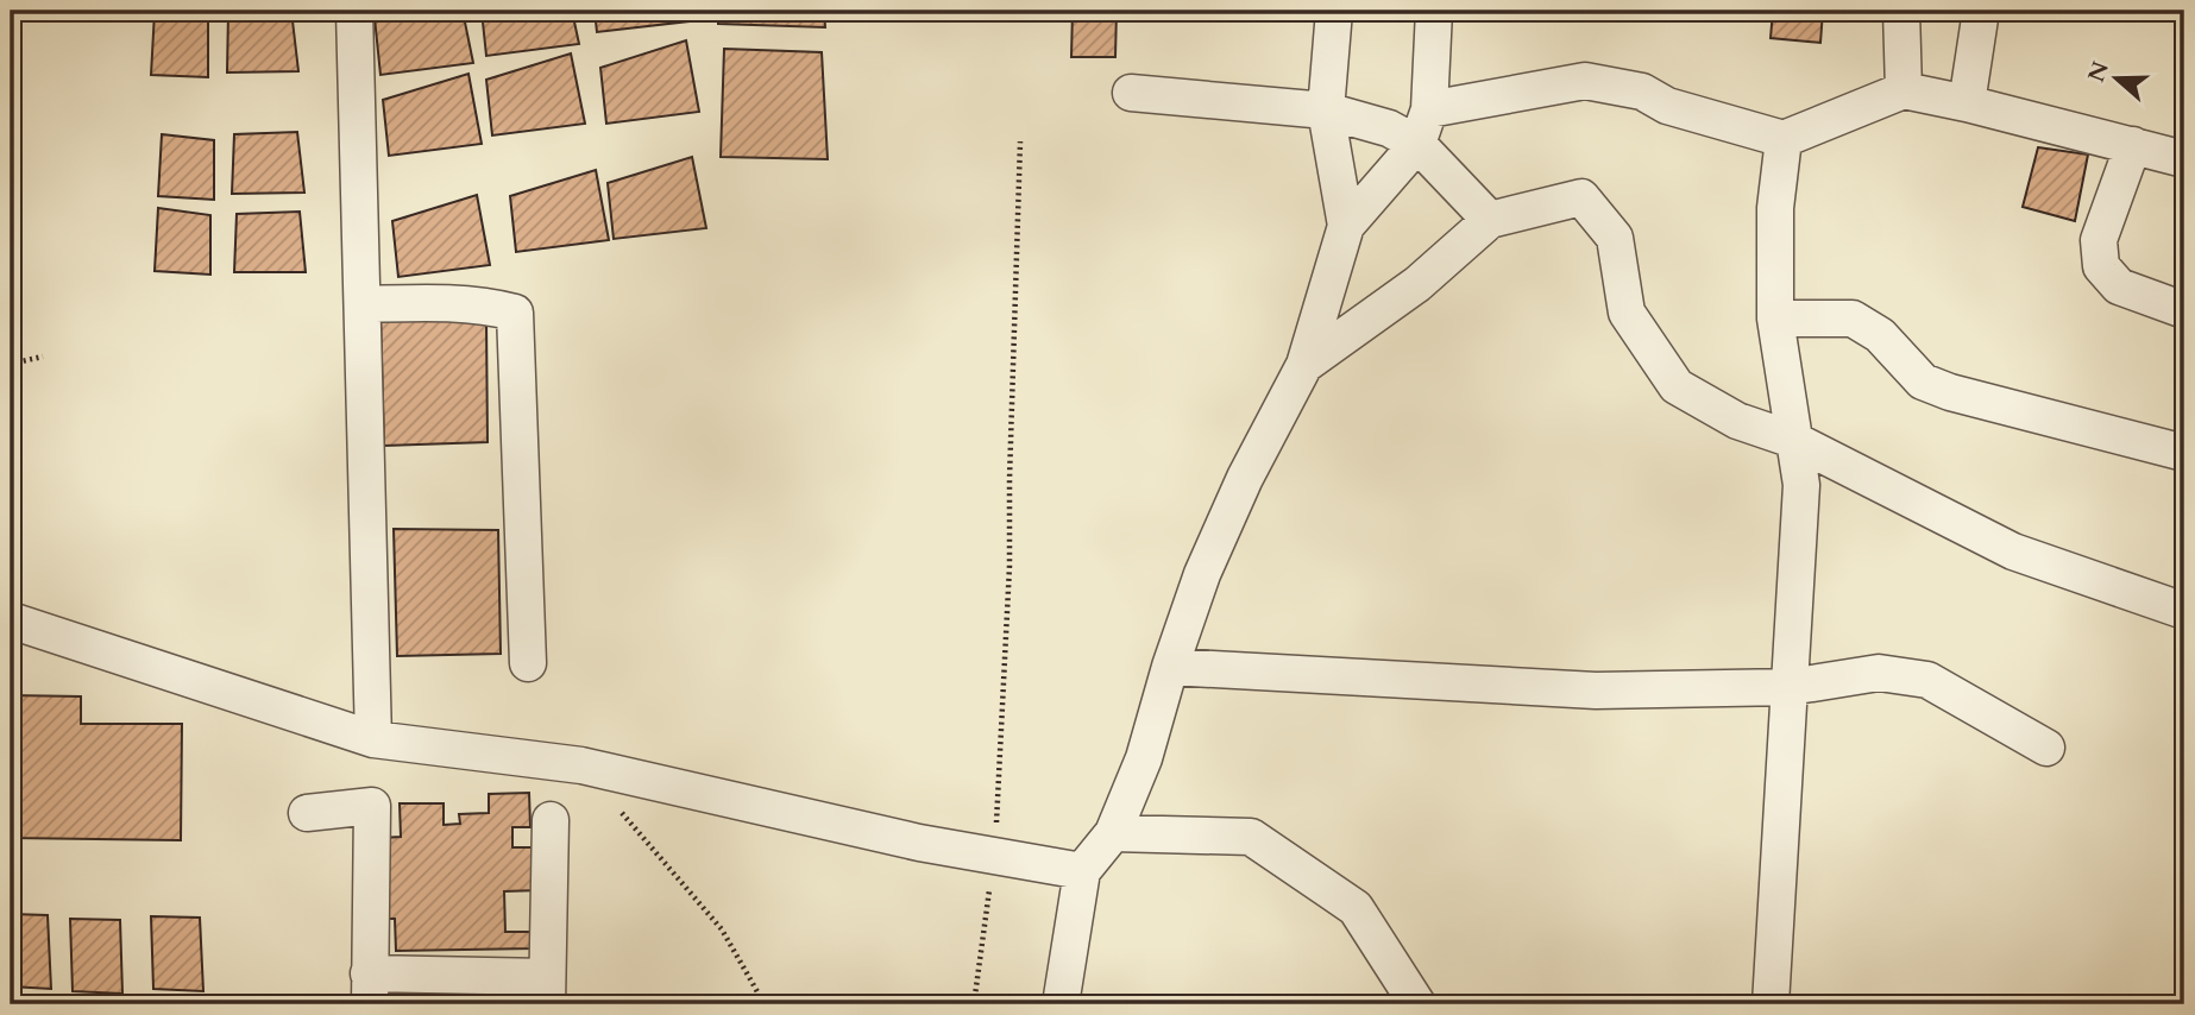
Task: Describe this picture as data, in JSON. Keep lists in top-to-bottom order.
{
  "north": "left"
}
